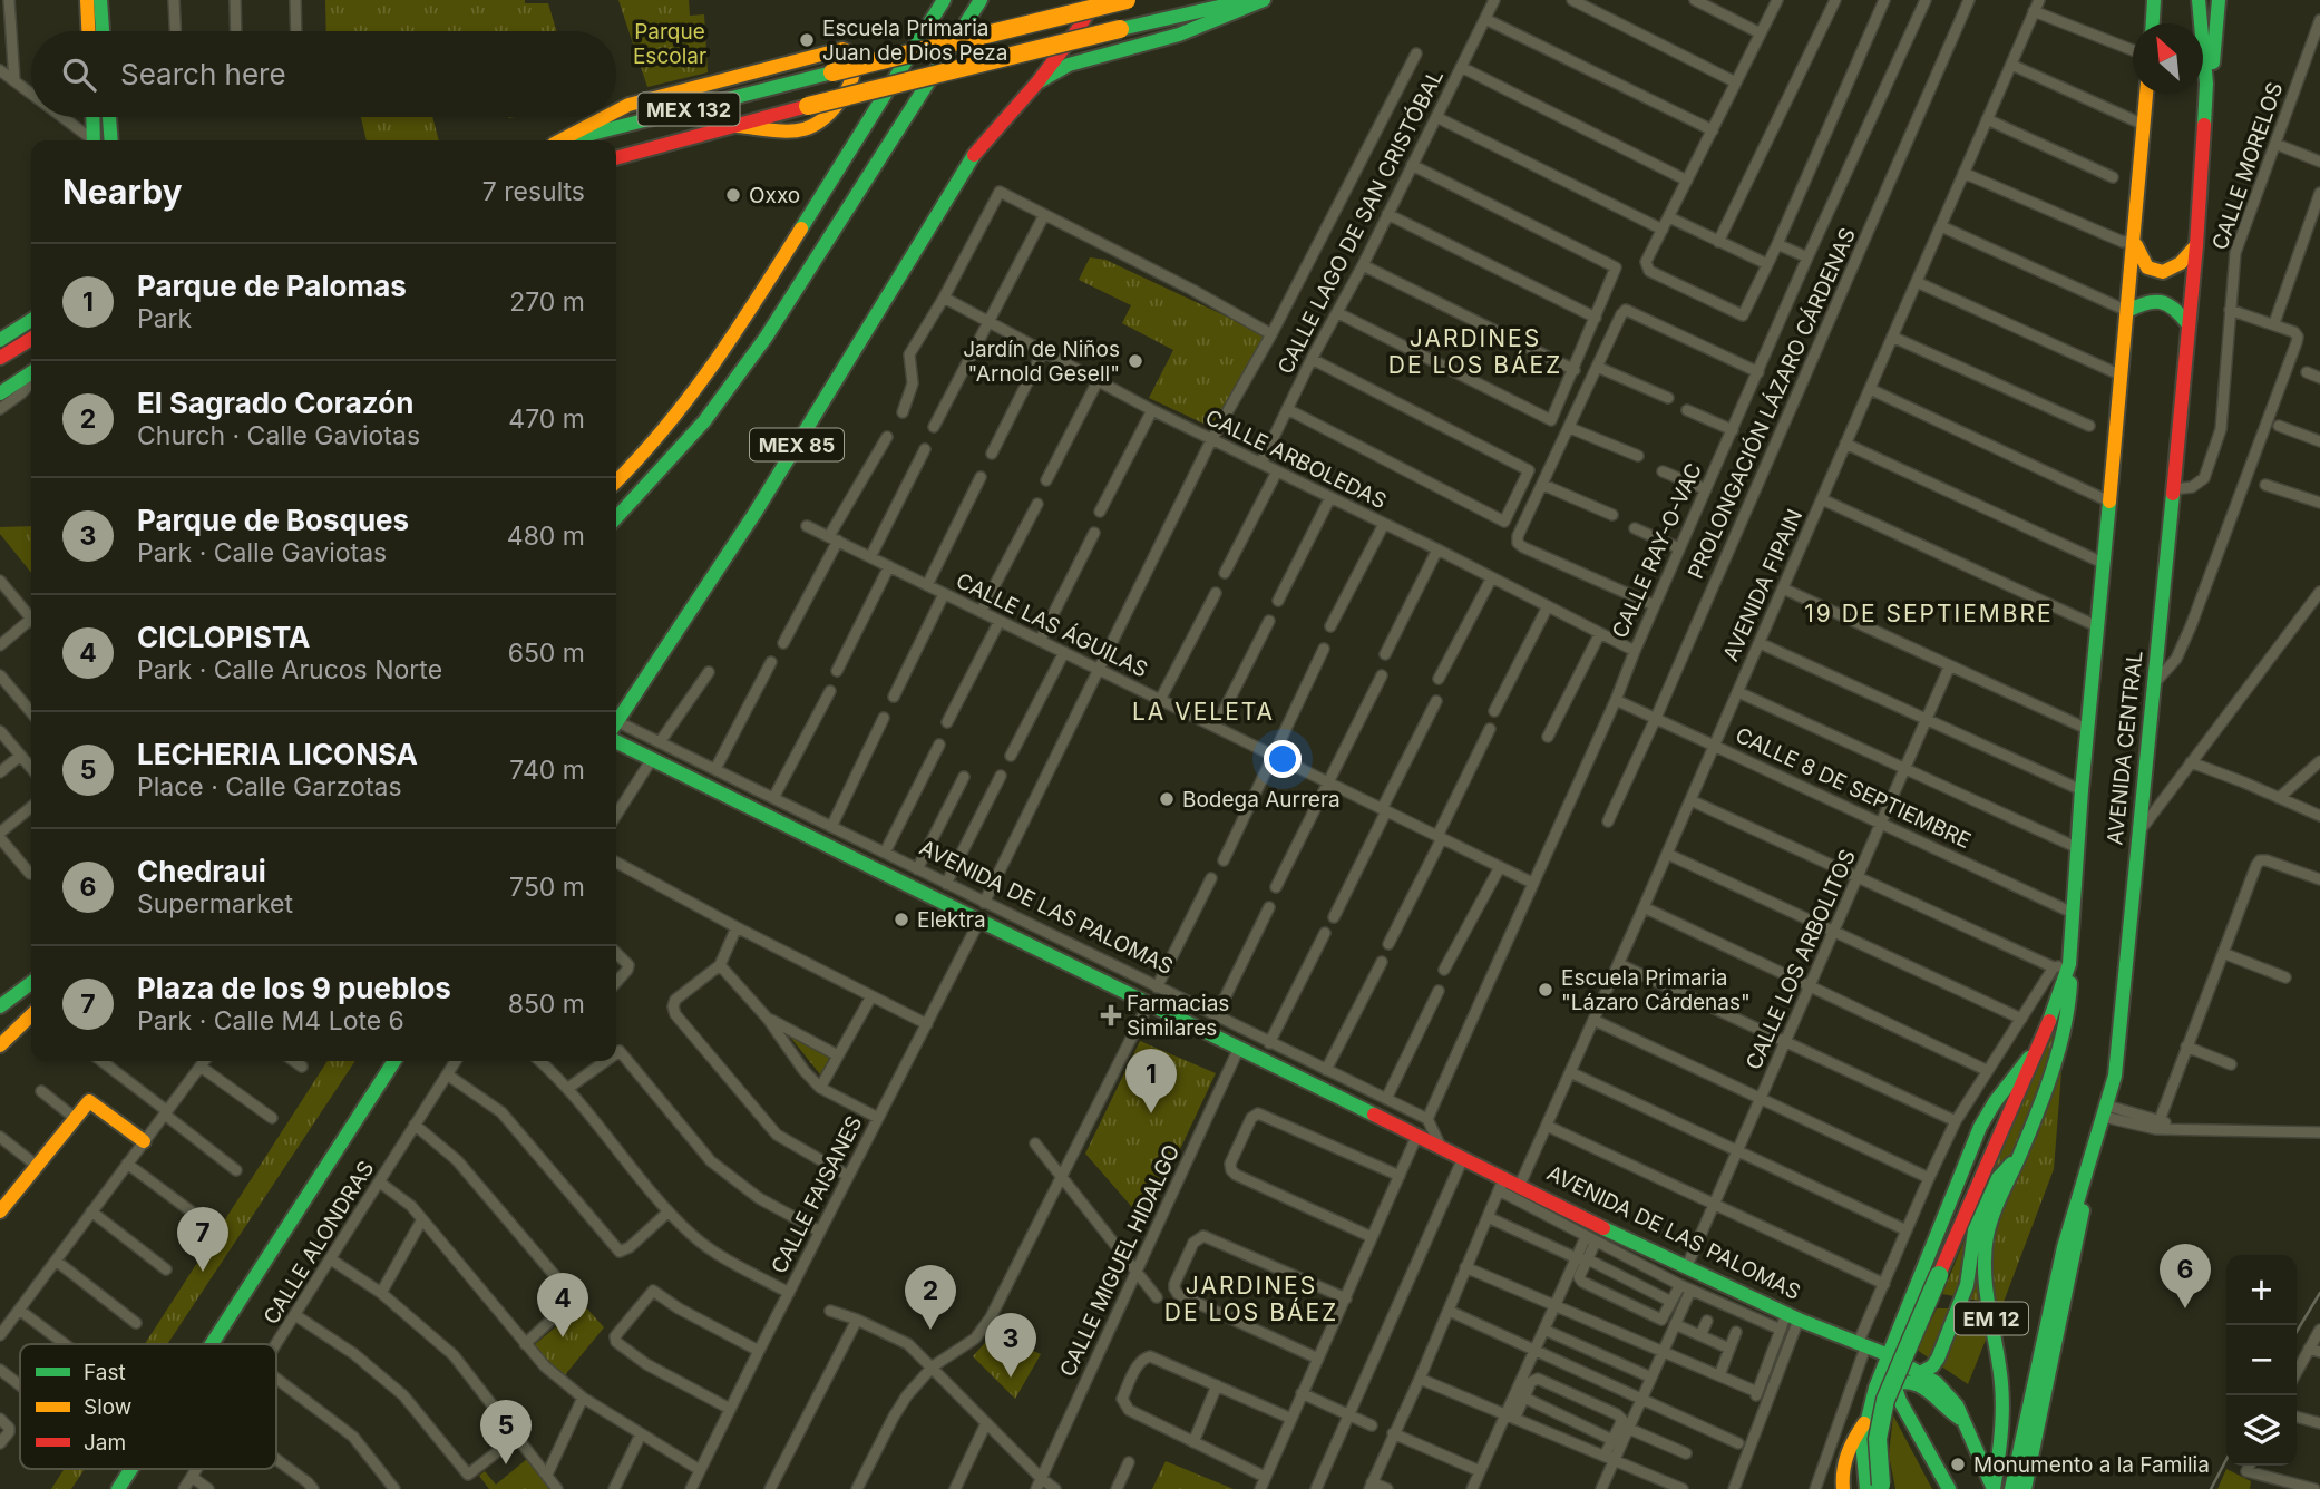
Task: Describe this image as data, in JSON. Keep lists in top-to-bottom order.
{
  "streets": {
    "main road": [
      "MEX 132",
      "MEX 85",
      "AVENIDA CENTRAL",
      "AVENIDA DE LAS PALOMAS",
      "EM 12"
    ],
    "street": [
      "CALLE MORELOS",
      "CALLE LAGO DE SAN CRISTÓBAL",
      "PROLONGACIÓN LÁZARO CÁRDENAS",
      "CALLE ARBOLEDAS",
      "CALLE RAY-O-VAC",
      "AVENIDA FIPAIN",
      "CALLE LAS ÁGUILAS",
      "CALLE 8 DE SEPTIEMBRE",
      "CALLE LOS ARBOLITOS",
      "CALLE FAISANES",
      "CALLE ALONDRAS",
      "CALLE MIGUEL HIDALGO"
    ]
  },
  "crossings": [
    ["CALLE MORELOS", "AVENIDA CENTRAL"],
    ["CALLE LAGO DE SAN CRISTÓBAL", "CALLE ARBOLEDAS"],
    ["PROLONGACIÓN LÁZARO CÁRDENAS", "CALLE 8 DE SEPTIEMBRE"],
    ["CALLE ARBOLEDAS", "CALLE RAY-O-VAC"],
    ["CALLE ARBOLEDAS", "CALLE FAISANES"],
    ["CALLE RAY-O-VAC", "CALLE LAS ÁGUILAS"],
    ["CALLE RAY-O-VAC", "CALLE 8 DE SEPTIEMBRE"],
    ["CALLE RAY-O-VAC", "AVENIDA DE LAS PALOMAS"],
    ["AVENIDA FIPAIN", "CALLE 8 DE SEPTIEMBRE"],
    ["AVENIDA FIPAIN", "AVENIDA DE LAS PALOMAS"],
    ["CALLE LAS ÁGUILAS", "CALLE FAISANES"],
    ["AVENIDA CENTRAL", "CALLE 8 DE SEPTIEMBRE"],
    ["CALLE 8 DE SEPTIEMBRE", "CALLE LOS ARBOLITOS"],
    ["AVENIDA DE LAS PALOMAS", "CALLE LOS ARBOLITOS"],
    ["AVENIDA DE LAS PALOMAS", "CALLE FAISANES"],
    ["AVENIDA DE LAS PALOMAS", "CALLE MIGUEL HIDALGO"],
    ["AVENIDA DE LAS PALOMAS", "EM 12"]
  ],
  "districts": [
    "JARDINES DE LOS BÁEZ",
    "19 DE SEPTIEMBRE",
    "LA VELETA",
    "JARDINES DE LOS BÁEZ"
  ],
  "parks": ["Parque Escolar"],
  "places": {
    "other": [
      "Escuela Primaria Juan de Dios Peza",
      "Oxxo",
      "Jardín de Niños \"Arnold Gesell\"",
      "Bodega Aurrera",
      "Elektra",
      "Escuela Primaria \"Lázaro Cárdenas\"",
      "Monumento a la Familia"
    ],
    "health": ["Farmacias Similares"]
  },
  "legend": ["Fast", "Slow", "Jam"],
  "north": "top left",
  "page": {
    "search": "Search here",
    "heading": ["Nearby", "7 results"],
    "list": [
      {
        "mark": "1",
        "name": "Parque de Palomas",
        "note": "Park",
        "value": "270 m"
      },
      {
        "mark": "2",
        "name": "El Sagrado Corazón",
        "note": "Church · Calle Gaviotas",
        "value": "470 m"
      },
      {
        "mark": "3",
        "name": "Parque de Bosques",
        "note": "Park · Calle Gaviotas",
        "value": "480 m"
      },
      {
        "mark": "4",
        "name": "CICLOPISTA",
        "note": "Park · Calle Arucos Norte",
        "value": "650 m"
      },
      {
        "mark": "5",
        "name": "LECHERIA LICONSA",
        "note": "Place · Calle Garzotas",
        "value": "740 m"
      },
      {
        "mark": "6",
        "name": "Chedraui",
        "note": "Supermarket",
        "value": "750 m"
      },
      {
        "mark": "7",
        "name": "Plaza de los 9 pueblos",
        "note": "Park · Calle M4 Lote 6",
        "value": "850 m"
      }
    ],
    "pins": [
      "1",
      "7",
      "6",
      "2",
      "4",
      "3",
      "5"
    ],
    "map_buttons": ["+", "−"]
  }
}
